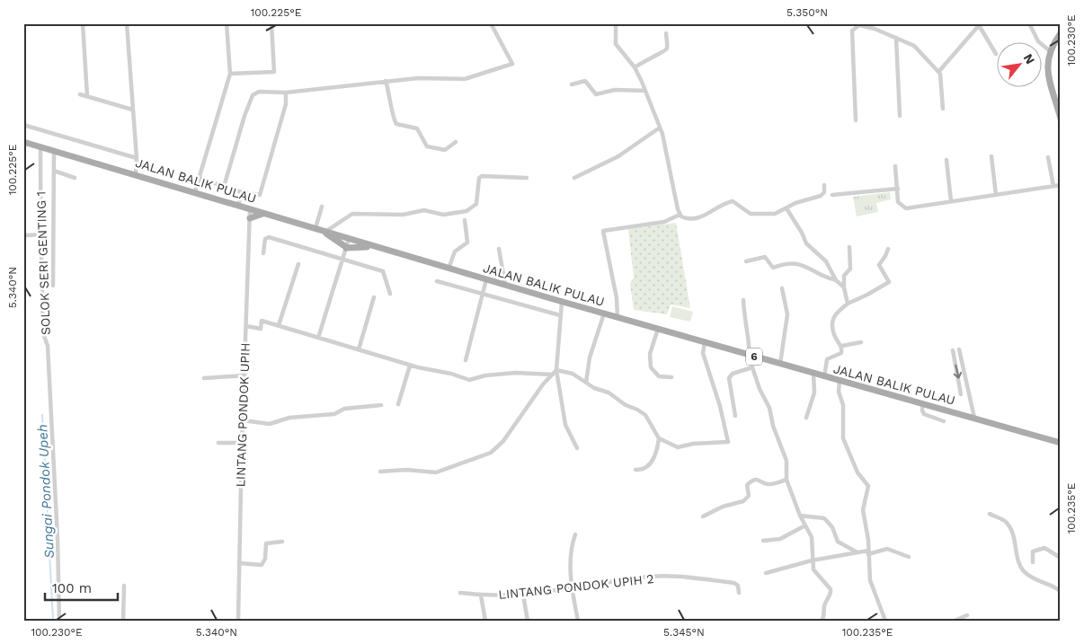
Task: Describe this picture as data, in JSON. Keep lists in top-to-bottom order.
{
  "streets": {
    "main road": ["JALAN BALIK PULAU", "6"],
    "street": ["SOLOK SERI GENTING 1", "LINTANG PONDOK UPIH", "LINTANG PONDOK UPIH 2"]
  },
  "crossings": [
    ["JALAN BALIK PULAU", "SOLOK SERI GENTING 1"],
    ["JALAN BALIK PULAU", "LINTANG PONDOK UPIH"]
  ],
  "water": ["Sungai Pondok Upeh"],
  "scale_bar": "100 m",
  "north": "top right",
  "coordinates": [
    "100.225°E",
    "5.350°N",
    "100.230°E",
    "5.340°N",
    "100.235°E",
    "5.345°N"
  ]
}
